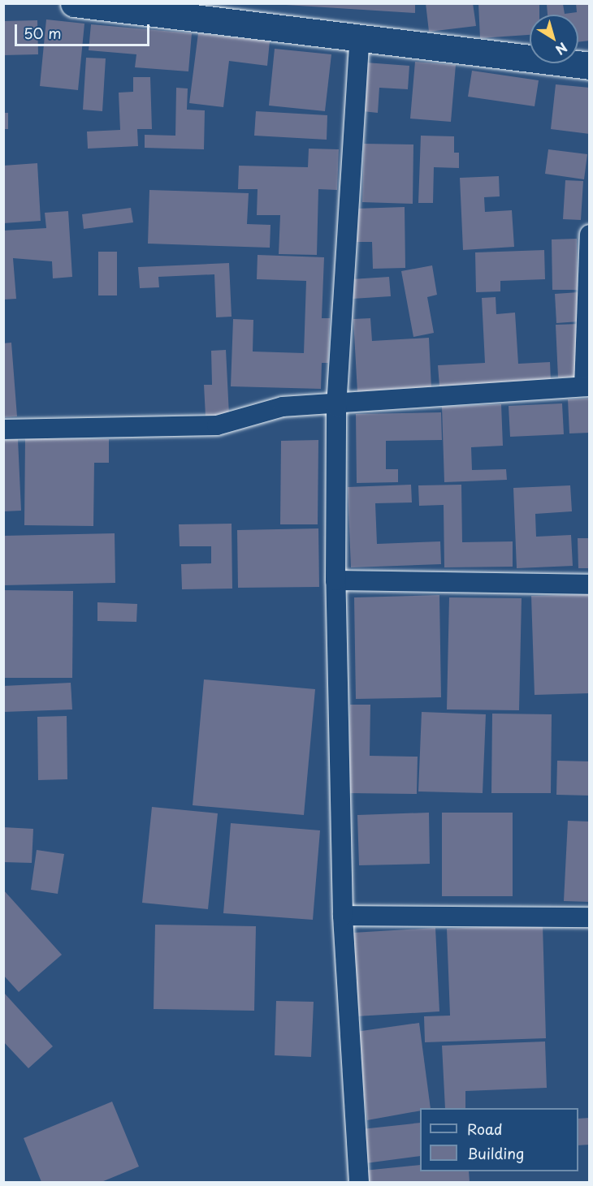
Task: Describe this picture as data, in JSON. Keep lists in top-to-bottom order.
{
  "legend": ["Road", "Building"],
  "scale_bar": "50 m",
  "north": "bottom right"
}
